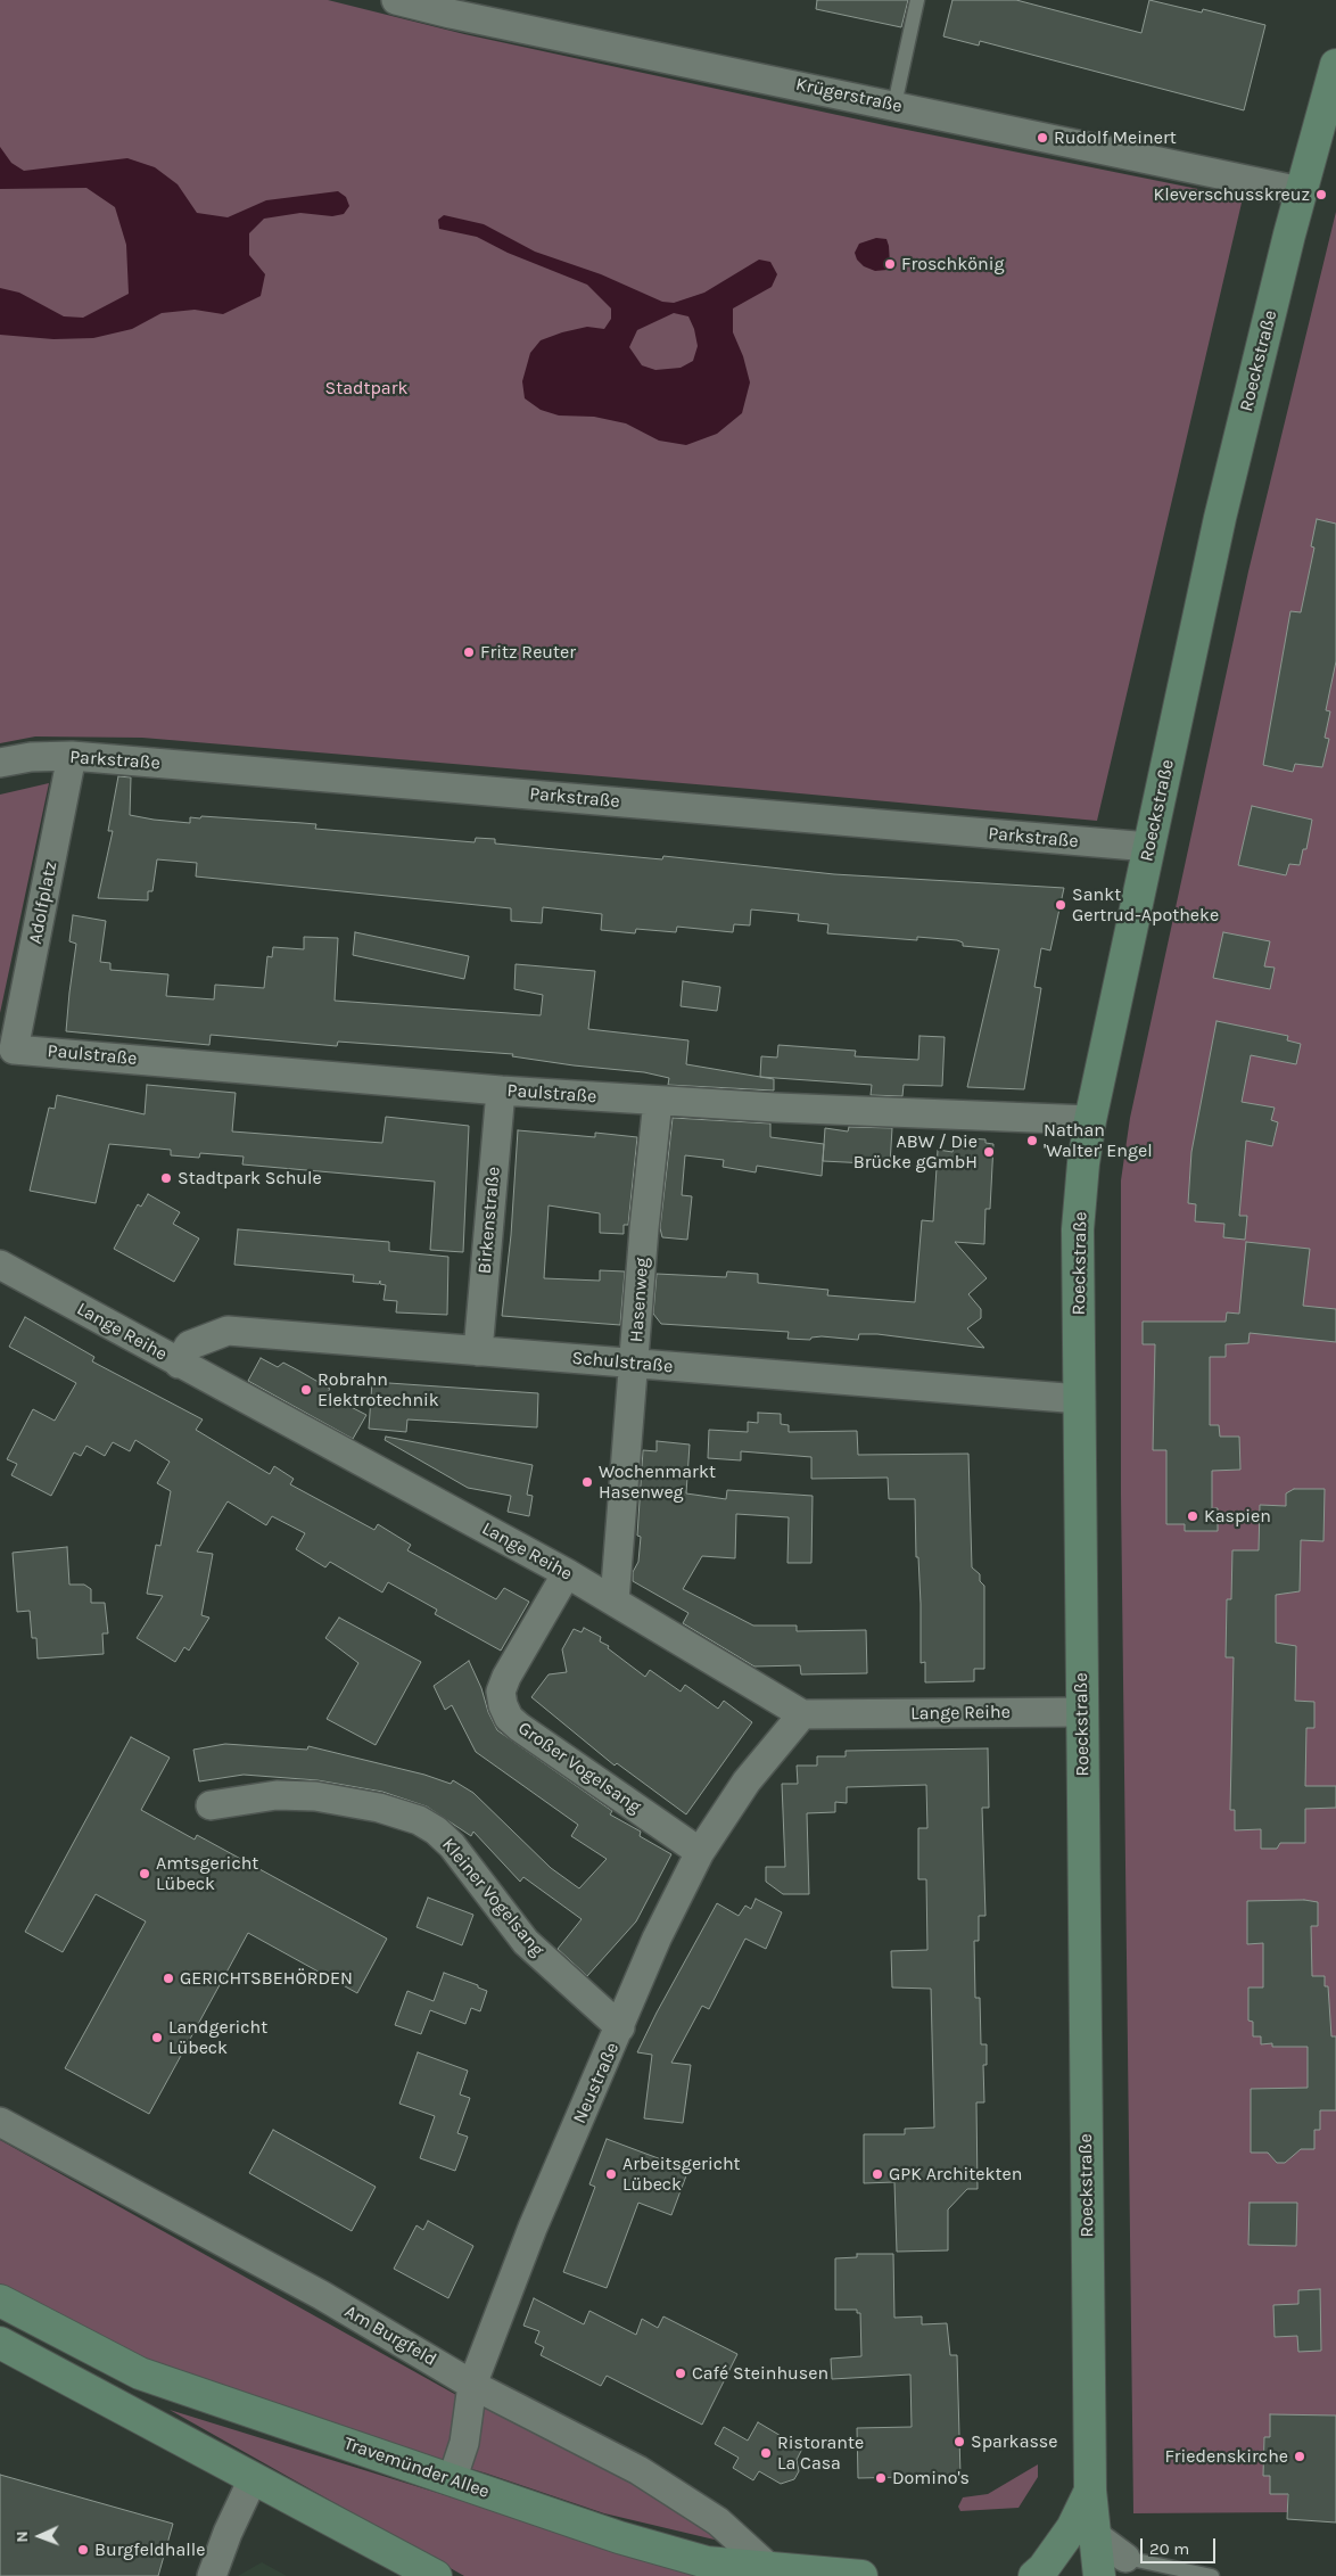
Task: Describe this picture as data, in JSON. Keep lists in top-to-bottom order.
{
  "streets": {
    "main road": ["Roeckstraße", "Travemünder Allee"],
    "street": [
      "Krügerstraße",
      "Parkstraße",
      "Adolfplatz",
      "Paulstraße",
      "Birkenstraße",
      "Hasenweg",
      "Lange Reihe",
      "Schulstraße",
      "Großer Vogelsang",
      "Kleiner Vogelsang",
      "Neustraße",
      "Am Burgfeld"
    ]
  },
  "crossings": [
    ["Krügerstraße", "Roeckstraße"],
    ["Roeckstraße", "Parkstraße"],
    ["Roeckstraße", "Paulstraße"],
    ["Roeckstraße", "Lange Reihe"],
    ["Roeckstraße", "Schulstraße"],
    ["Parkstraße", "Adolfplatz"],
    ["Adolfplatz", "Paulstraße"],
    ["Paulstraße", "Birkenstraße"],
    ["Paulstraße", "Hasenweg"],
    ["Birkenstraße", "Schulstraße"],
    ["Hasenweg", "Lange Reihe"],
    ["Hasenweg", "Schulstraße"],
    ["Lange Reihe", "Schulstraße"],
    ["Lange Reihe", "Großer Vogelsang"],
    ["Lange Reihe", "Neustraße"],
    ["Großer Vogelsang", "Neustraße"],
    ["Kleiner Vogelsang", "Neustraße"],
    ["Neustraße", "Am Burgfeld"],
    ["Neustraße", "Travemünder Allee"],
    ["Am Burgfeld", "Travemünder Allee"]
  ],
  "parks": ["Stadtpark"],
  "places": [
    "Rudolf Meinert",
    "Kleverschusskreuz",
    "Froschkönig",
    "Fritz Reuter",
    "Sankt Gertrud-Apotheke",
    "Nathan 'Walter' Engel",
    "ABW / Die Brücke gGmbH",
    "Stadtpark Schule",
    "Robrahn Elektrotechnik",
    "Wochenmarkt Hasenweg",
    "Kaspien",
    "Amtsgericht Lübeck",
    "GERICHTSBEHÖRDEN",
    "Landgericht Lübeck",
    "Arbeitsgericht Lübeck",
    "GPK Architekten",
    "Café Steinhusen",
    "Sparkasse",
    "Ristorante La Casa",
    "Friedenskirche",
    "Domino's",
    "Burgfeldhalle"
  ],
  "scale_bar": "20 m",
  "north": "left"
}
